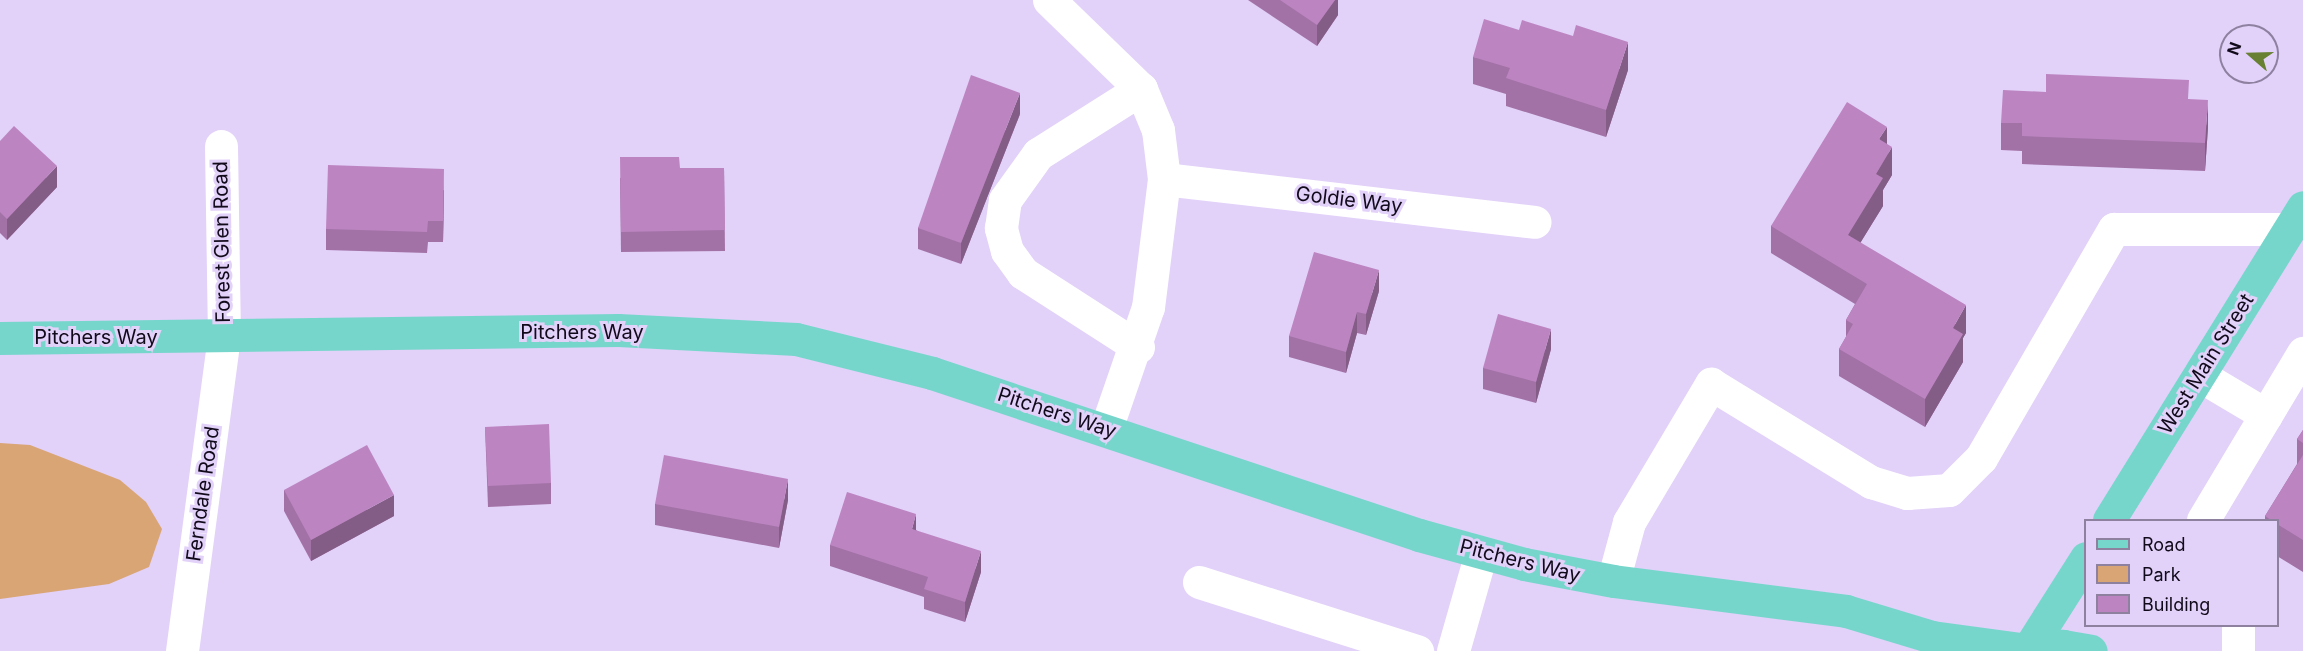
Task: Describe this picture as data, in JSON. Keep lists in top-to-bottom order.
{
  "streets": {
    "main road": ["Pitchers Way", "West Main Street"],
    "street": ["Goldie Way", "Forest Glen Road", "Ferndale Road"]
  },
  "crossings": [
    ["Forest Glen Road", "Pitchers Way"],
    ["Forest Glen Road", "Ferndale Road"],
    ["Pitchers Way", "Ferndale Road"]
  ],
  "legend": ["Road", "Park", "Building"],
  "north": "left"
}
